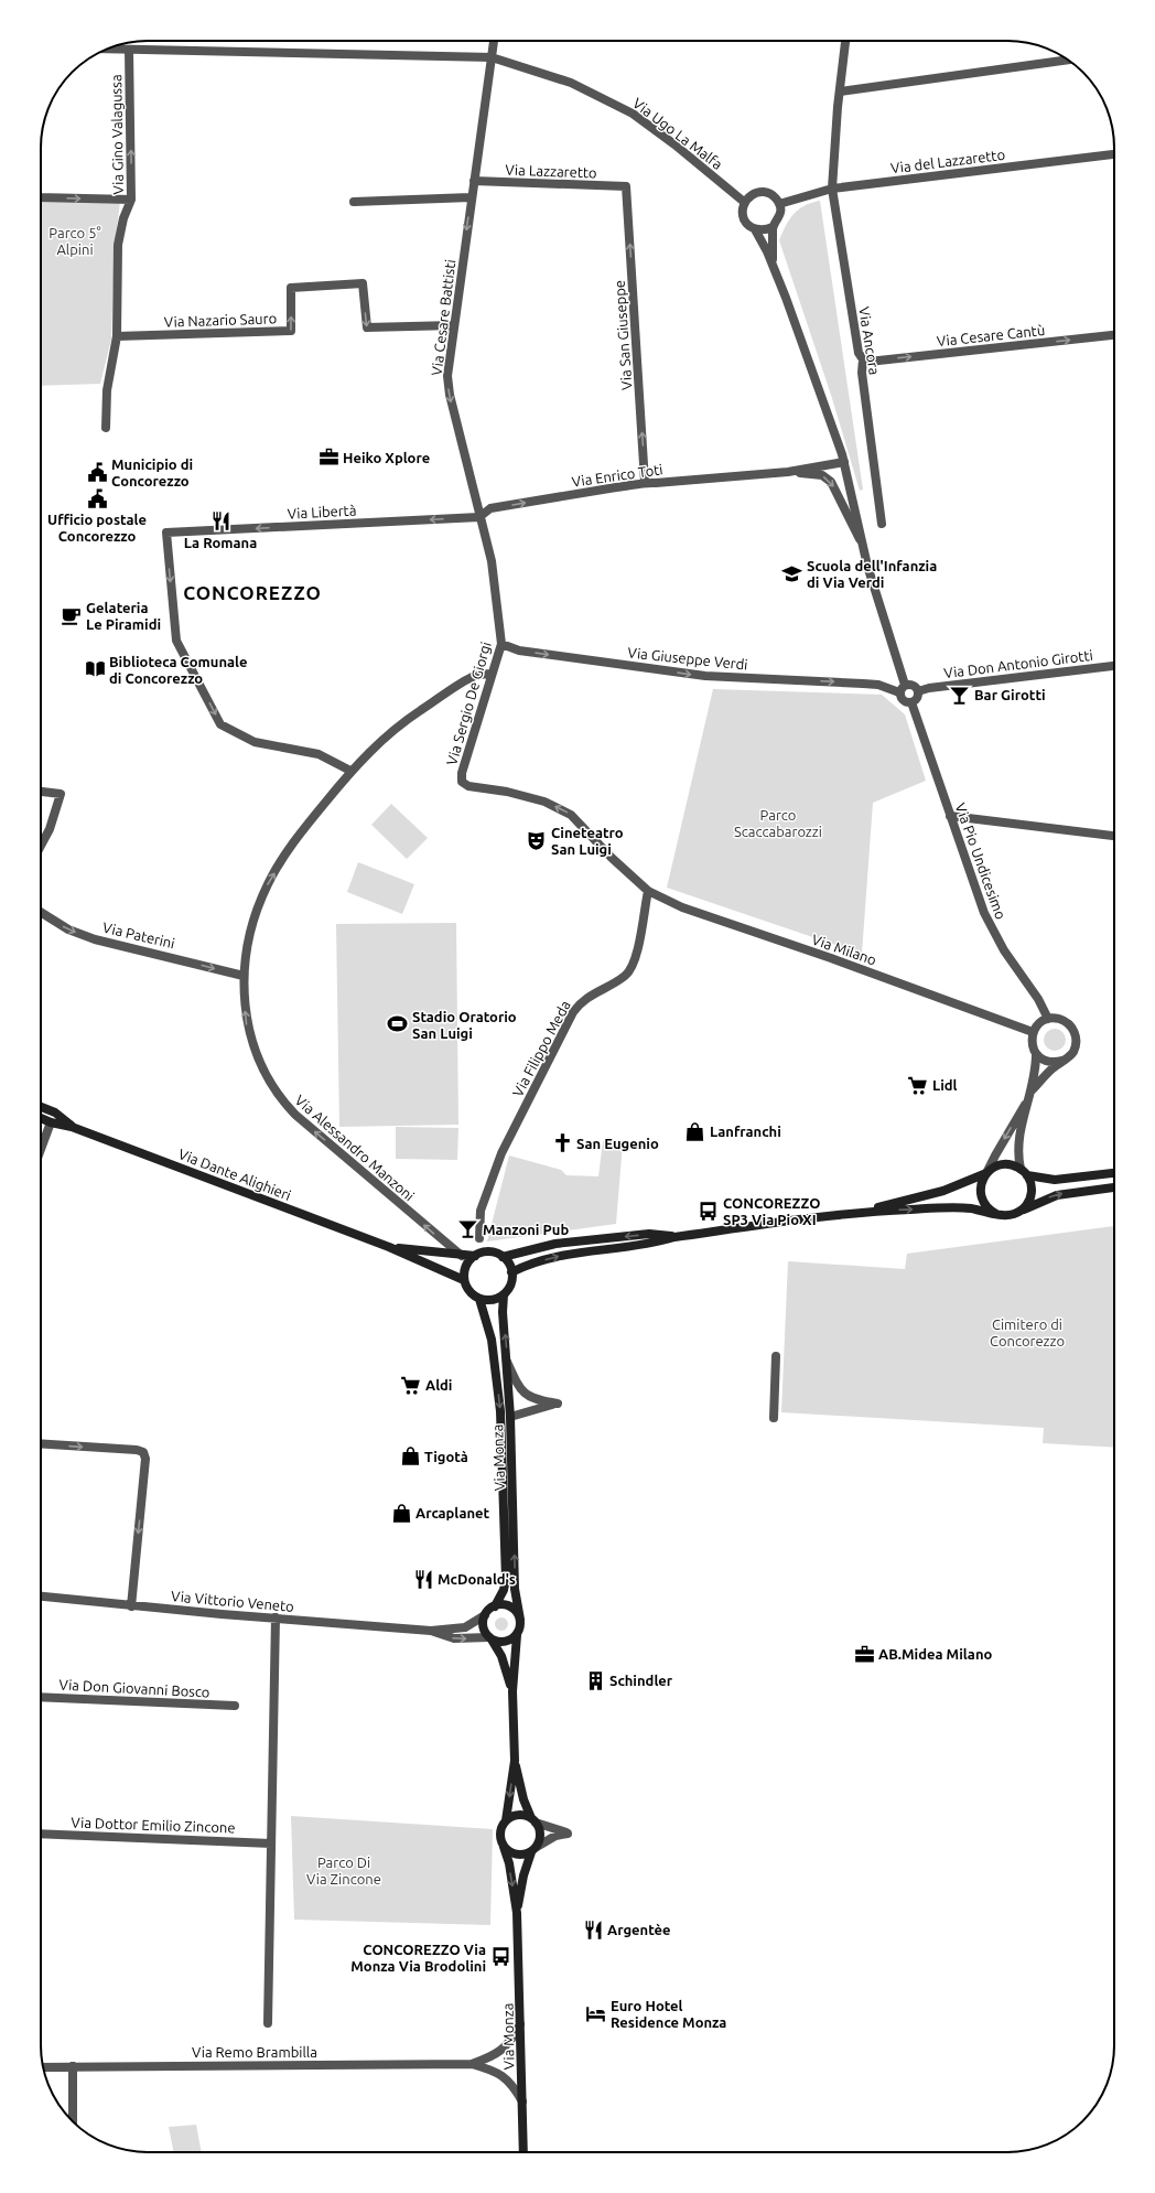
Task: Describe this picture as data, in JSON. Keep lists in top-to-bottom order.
{
  "streets": {
    "main road": ["Via Dante Alighieri", "Via Monza"],
    "street": [
      "Via Ugo La Malfa",
      "Via Gino Valagussa",
      "Via del Lazzaretto",
      "Via Lazzaretto",
      "Via Cesare Battisti",
      "Via Nazario Sauro",
      "Via San Giuseppe",
      "Via Cesare Cantù",
      "Via Ancora",
      "Via Enrico Toti",
      "Via Libertà",
      "Via Giuseppe Verdi",
      "Via Don Antonio Girotti",
      "Via Sergio De Giorgi",
      "Via Pio Undicesimo",
      "Via Paterini",
      "Via Milano",
      "Via Filippo Meda",
      "Via Alessandro Manzoni",
      "Via Vittorio Veneto",
      "Via Don Giovanni Bosco",
      "Via Dottor Emilio Zincone",
      "Via Remo Brambilla"
    ]
  },
  "crossings": [
    ["Via Ugo La Malfa", "Via Gino Valagussa"],
    ["Via Ugo La Malfa", "Via del Lazzaretto"],
    ["Via Ugo La Malfa", "Via Cesare Battisti"],
    ["Via Gino Valagussa", "Via Nazario Sauro"],
    ["Via del Lazzaretto", "Via Ancora"],
    ["Via Lazzaretto", "Via Cesare Battisti"],
    ["Via Lazzaretto", "Via San Giuseppe"],
    ["Via Cesare Battisti", "Via Nazario Sauro"],
    ["Via Cesare Battisti", "Via Enrico Toti"],
    ["Via Cesare Battisti", "Via Libertà"],
    ["Via Cesare Battisti", "Via Sergio De Giorgi"],
    ["Via San Giuseppe", "Via Enrico Toti"],
    ["Via Cesare Cantù", "Via Ancora"],
    ["Via Enrico Toti", "Via Libertà"],
    ["Via Enrico Toti", "Via Sergio De Giorgi"],
    ["Via Libertà", "Via Sergio De Giorgi"],
    ["Via Libertà", "Via Alessandro Manzoni"],
    ["Via Giuseppe Verdi", "Via Don Antonio Girotti"],
    ["Via Giuseppe Verdi", "Via Sergio De Giorgi"],
    ["Via Giuseppe Verdi", "Via Pio Undicesimo"],
    ["Via Don Antonio Girotti", "Via Pio Undicesimo"],
    ["Via Sergio De Giorgi", "Via Milano"],
    ["Via Sergio De Giorgi", "Via Filippo Meda"],
    ["Via Sergio De Giorgi", "Via Alessandro Manzoni"],
    ["Via Pio Undicesimo", "Via Milano"],
    ["Via Paterini", "Via Alessandro Manzoni"],
    ["Via Milano", "Via Filippo Meda"],
    ["Via Alessandro Manzoni", "Via Dante Alighieri"],
    ["Via Dante Alighieri", "Via Monza"],
    ["Via Monza", "Via Vittorio Veneto"],
    ["Via Monza", "Via Remo Brambilla"]
  ],
  "one_way": [
    "Via Gino Valagussa",
    "Via Cesare Battisti",
    "Via Nazario Sauro",
    "Via San Giuseppe",
    "Via Cesare Cantù",
    "Via Enrico Toti",
    "Via Giuseppe Verdi",
    "Via Paterini",
    "Via Alessandro Manzoni"
  ],
  "districts": ["CONCOREZZO"],
  "parks": [
    "Parco 5° Alpini",
    "Parco Scaccabarozzi",
    "Cimitero di Concorezzo",
    "Parco Di Via Zincone"
  ],
  "places": {
    "office": ["Heiko Xplore", "AB.Midea Milano"],
    "public building": ["Municipio di Concorezzo", "Ufficio postale Concorezzo"],
    "restaurant": ["La Romana", "McDonald's", "Argentèe"],
    "school or university": ["Scuola dell'Infanzia di Via Verdi"],
    "cafe": ["Gelateria Le Piramidi"],
    "library": ["Biblioteca Comunale di Concorezzo"],
    "bar": ["Bar Girotti", "Manzoni Pub"],
    "theatre": ["Cineteatro San Luigi"],
    "sports": ["Stadio Oratorio San Luigi"],
    "supermarket": ["Lidl", "Aldi"],
    "shop": ["Lanfranchi", "Tigotà", "Arcaplanet"],
    "church": ["San Eugenio"],
    "bus stop": ["CONCOREZZO SP3 Via Pio XI", "CONCOREZZO Via Monza Via Brodolini"],
    "building": ["Schindler"],
    "hotel": ["Euro Hotel Residence Monza"]
  }
}
